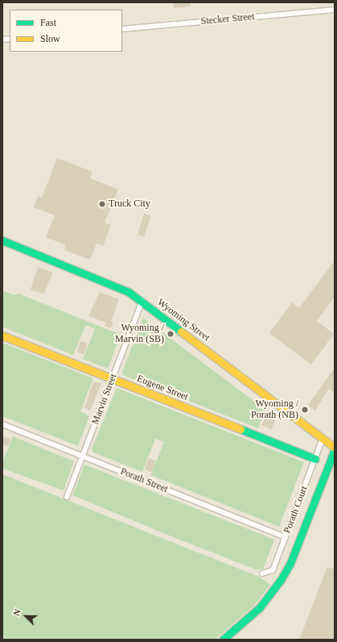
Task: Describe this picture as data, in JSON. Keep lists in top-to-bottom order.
{
  "streets": {
    "main road": ["Wyoming Street", "Eugene Street"],
    "street": [
      "Stecker Street",
      "Marvin Street",
      "Porath Street",
      "Porath Court"
    ]
  },
  "crossings": [
    ["Wyoming Street", "Marvin Street"],
    ["Wyoming Street", "Porath Court"],
    ["Eugene Street", "Marvin Street"],
    ["Eugene Street", "Porath Court"],
    ["Marvin Street", "Porath Street"],
    ["Porath Street", "Porath Court"]
  ],
  "places": ["Truck City", "Wyoming / Marvin (SB)", "Wyoming / Porath (NB)"],
  "legend": ["Fast", "Slow"],
  "north": "top left"
}
